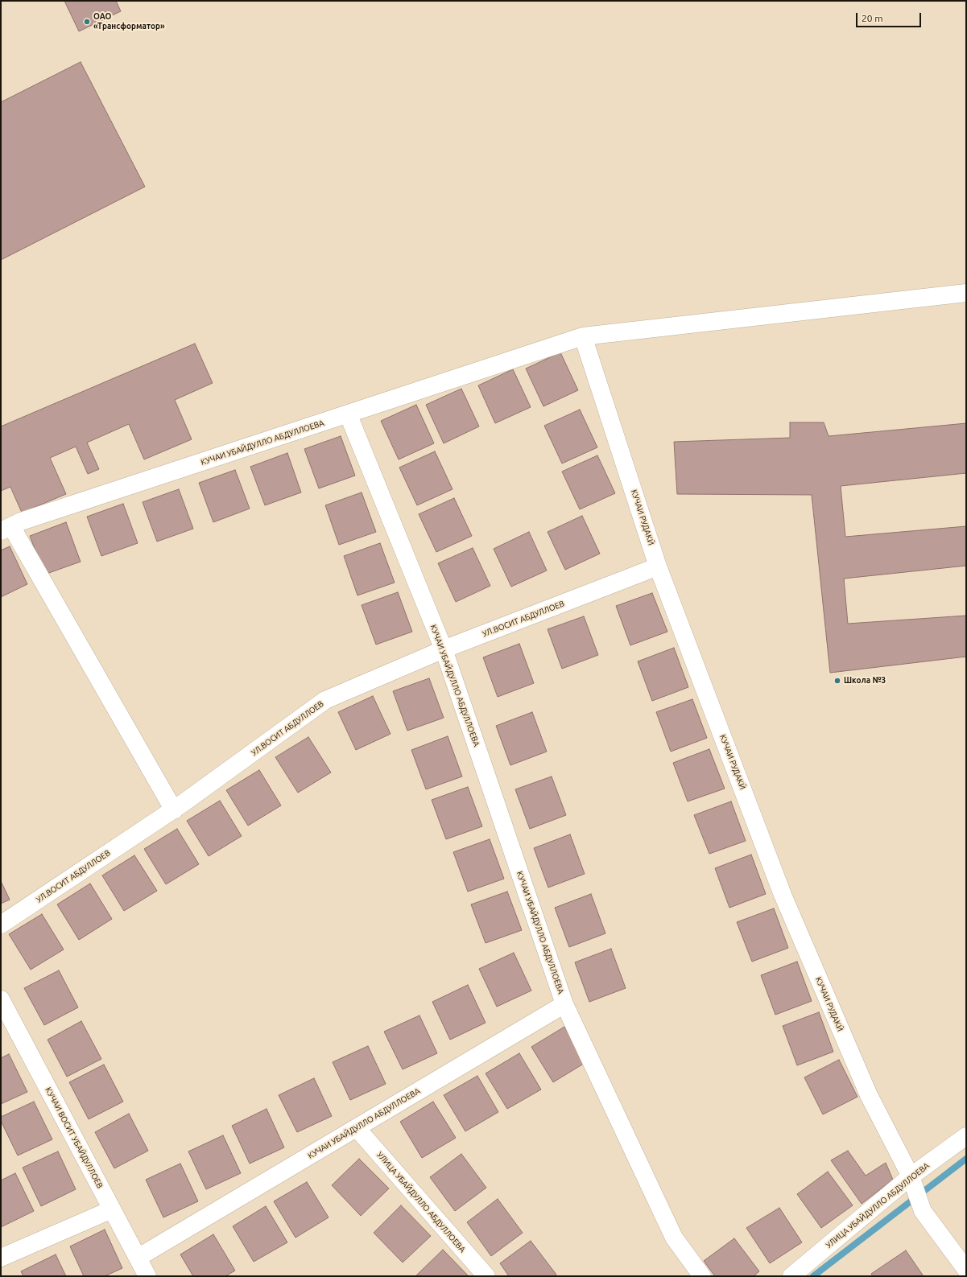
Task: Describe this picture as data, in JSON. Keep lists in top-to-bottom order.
{
  "streets": {
    "street": [
      "КУЧАИ УБАЙДУЛЛО АБДУЛЛОЕВА",
      "КУЧАИ РУДАКӢ",
      "УЛ.ВОСИТ АБДУЛЛОЕВ",
      "КУЧАИ ВОСИТ УБАЙДУЛЛОЕВ",
      "УЛИЦА УБАЙДУЛЛО АБДУЛЛОЕВА"
    ]
  },
  "crossings": [
    ["КУЧАИ УБАЙДУЛЛО АБДУЛЛОЕВА", "КУЧАИ РУДАКӢ"],
    ["КУЧАИ УБАЙДУЛЛО АБДУЛЛОЕВА", "УЛ.ВОСИТ АБДУЛЛОЕВ"],
    ["КУЧАИ УБАЙДУЛЛО АБДУЛЛОЕВА", "КУЧАИ ВОСИТ УБАЙДУЛЛОЕВ"],
    ["КУЧАИ УБАЙДУЛЛО АБДУЛЛОЕВА", "УЛИЦА УБАЙДУЛЛО АБДУЛЛОЕВА"],
    ["КУЧАИ РУДАКӢ", "УЛ.ВОСИТ АБДУЛЛОЕВ"],
    ["КУЧАИ РУДАКӢ", "УЛИЦА УБАЙДУЛЛО АБДУЛЛОЕВА"]
  ],
  "places": ["ОАО «Трансформатор»", "Школа №3"],
  "scale_bar": "20 m"
}
